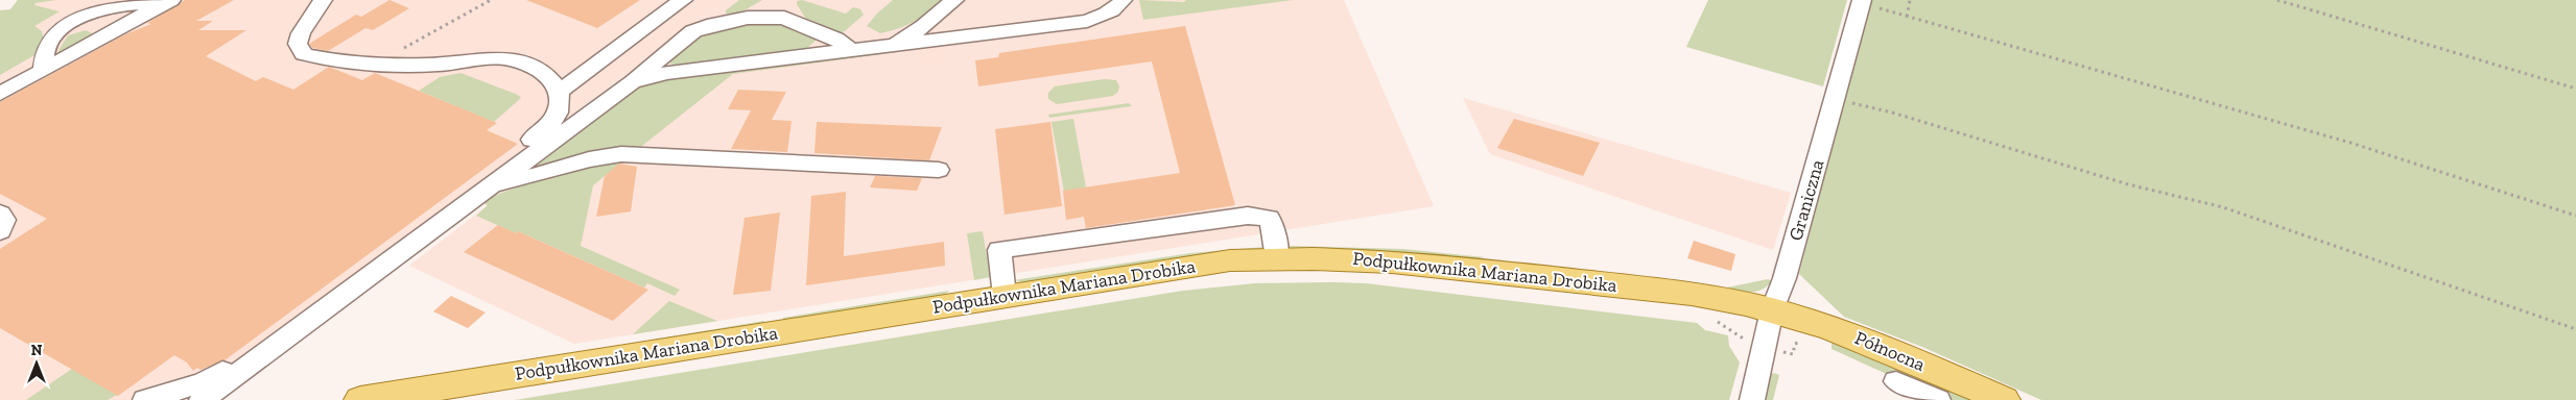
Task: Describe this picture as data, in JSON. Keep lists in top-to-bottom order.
{
  "streets": {
    "main road": ["Podpułkownika Mariana Drobika", "Północna"],
    "street": ["Graniczna"]
  },
  "crossings": [
    ["Graniczna", "Podpułkownika Mariana Drobika"],
    ["Graniczna", "Północna"],
    ["Podpułkownika Mariana Drobika", "Północna"]
  ],
  "north": "top"
}
